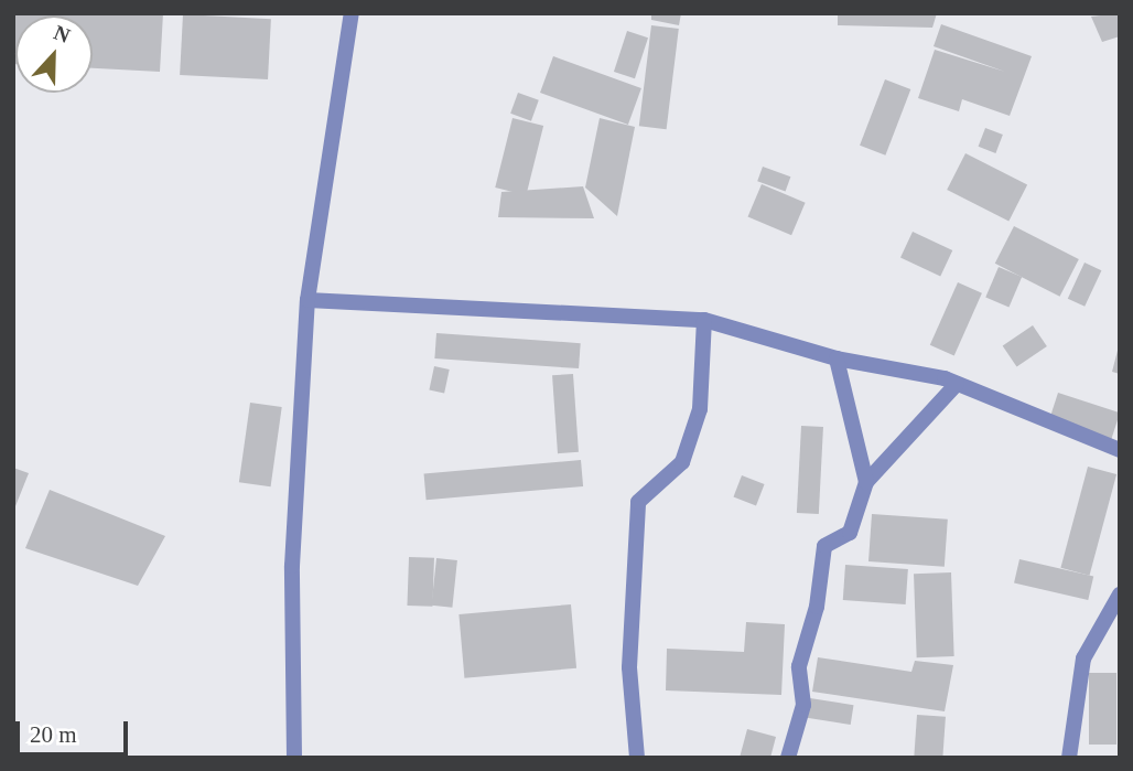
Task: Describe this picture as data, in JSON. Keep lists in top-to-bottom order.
{
  "scale_bar": "20 m",
  "north": "top"
}
